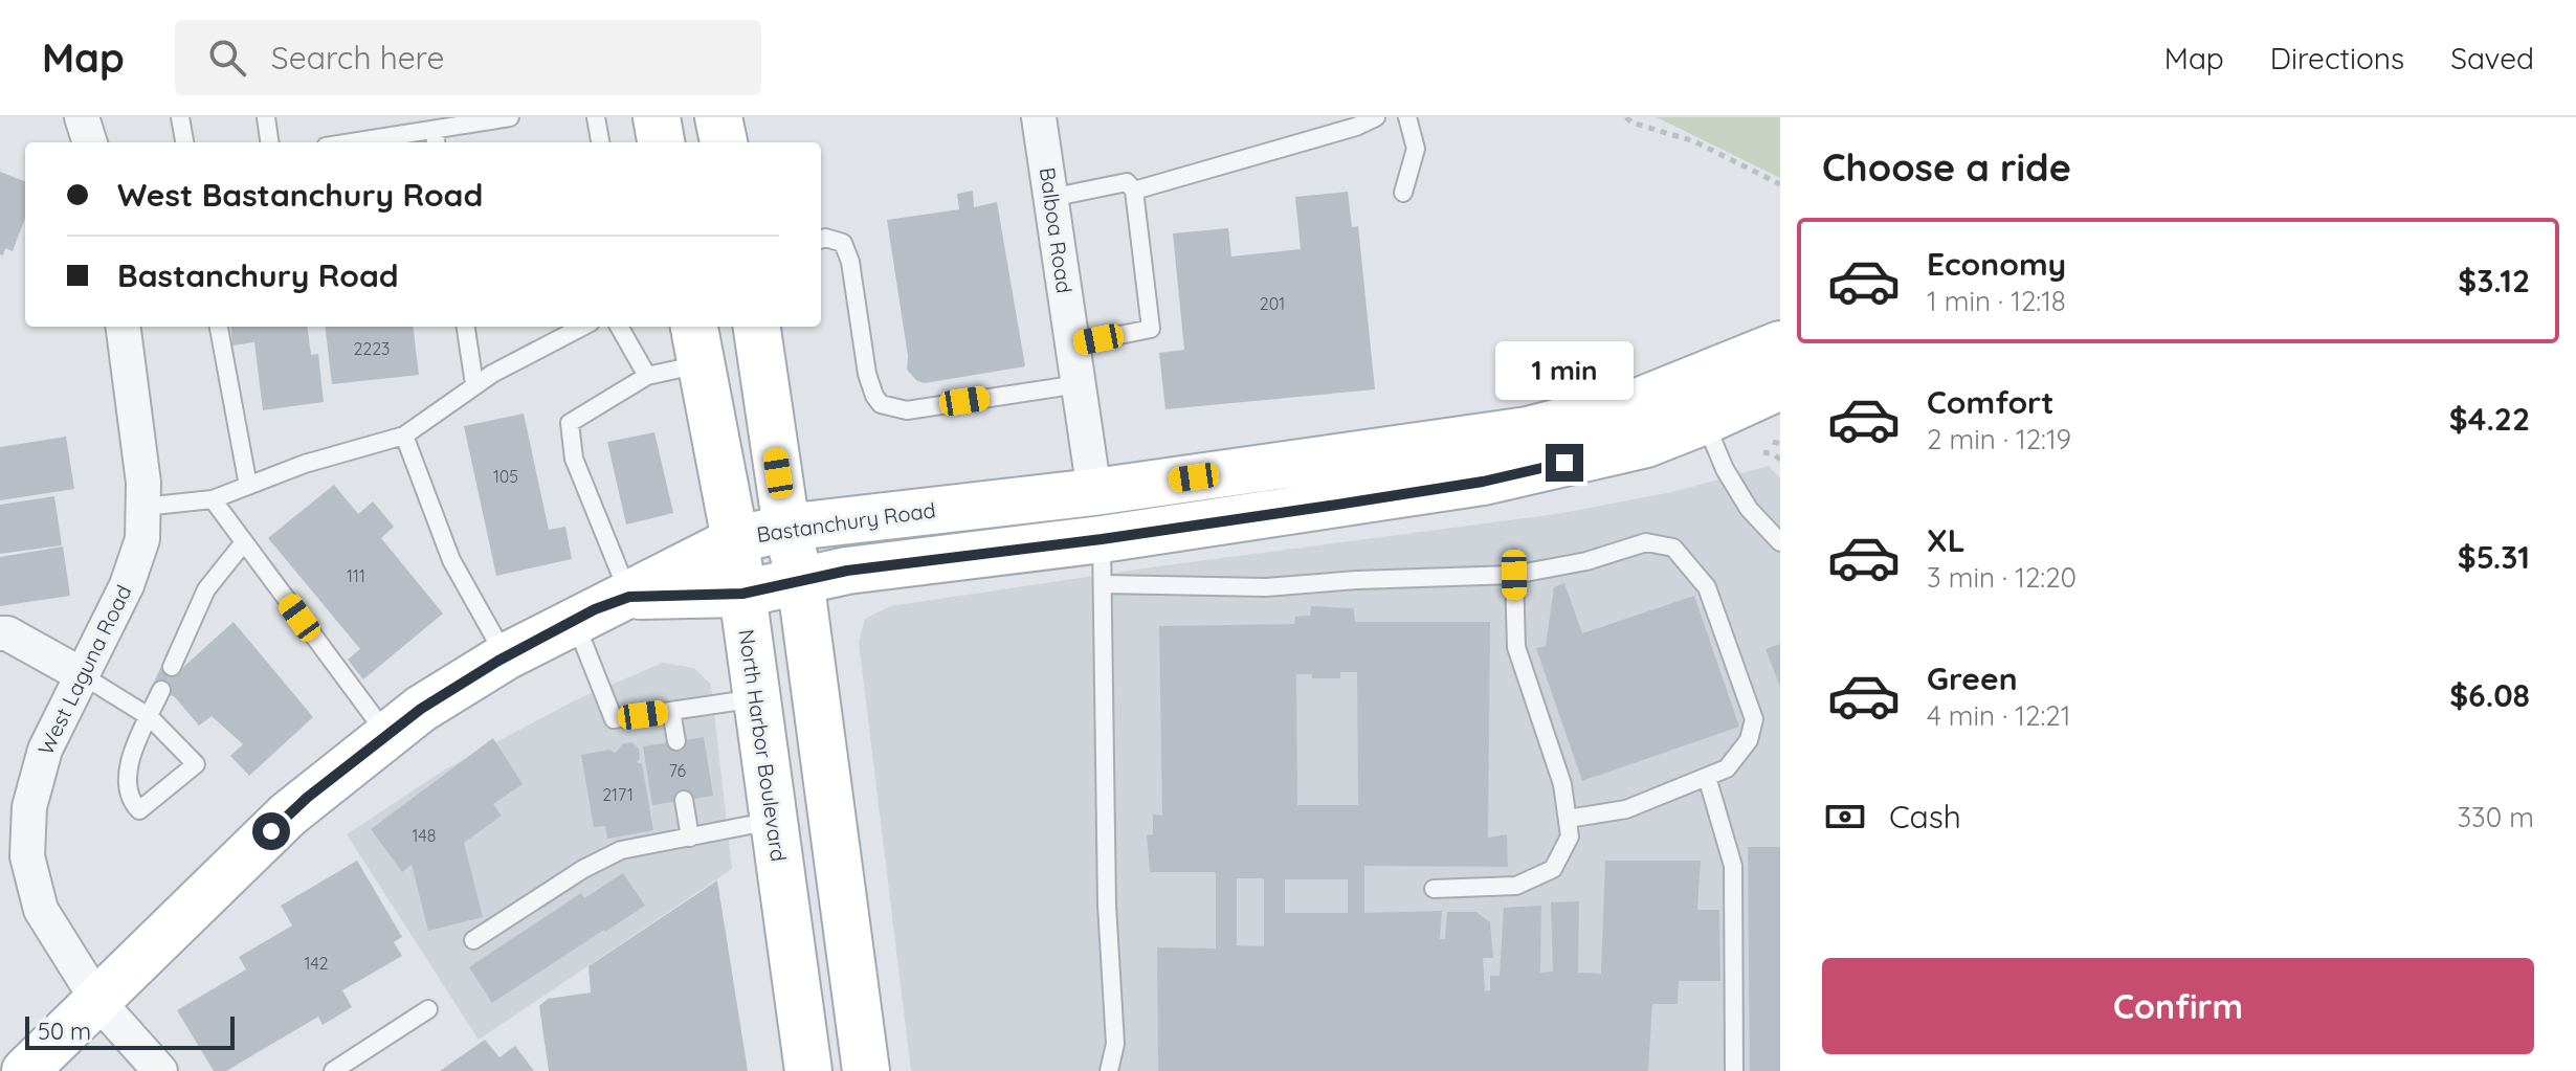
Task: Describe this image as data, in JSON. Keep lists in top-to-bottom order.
{
  "streets": {
    "main road": ["Bastanchury Road", "North Harbor Boulevard"],
    "street": ["Balboa Road", "West Laguna Road"]
  },
  "crossings": [
    ["Balboa Road", "Bastanchury Road"],
    ["Bastanchury Road", "North Harbor Boulevard"]
  ],
  "house_numbers": [
    "201",
    "2223",
    "105",
    "111",
    "76",
    "2171",
    "148",
    "142"
  ],
  "scale_bar": "50 m",
  "page": {
    "header": "Map",
    "search": "Search here",
    "nav": ["Map", "Directions", "Saved"],
    "heading": "Choose a ride",
    "banner": ["West Bastanchury Road", "Bastanchury Road"],
    "list": [
      {
        "name": "Economy",
        "note": "1 min · 12:18",
        "value": "$3.12"
      },
      {
        "name": "Comfort",
        "note": "2 min · 12:19",
        "value": "$4.22"
      },
      {
        "name": "XL",
        "note": "3 min · 12:20",
        "value": "$5.31"
      },
      {
        "name": "Green",
        "note": "4 min · 12:21",
        "value": "$6.08"
      }
    ],
    "bubble": "1 min",
    "pay": ["Cash", "330 m"],
    "buttons": "Confirm",
    "scale": "50 m"
  }
}
